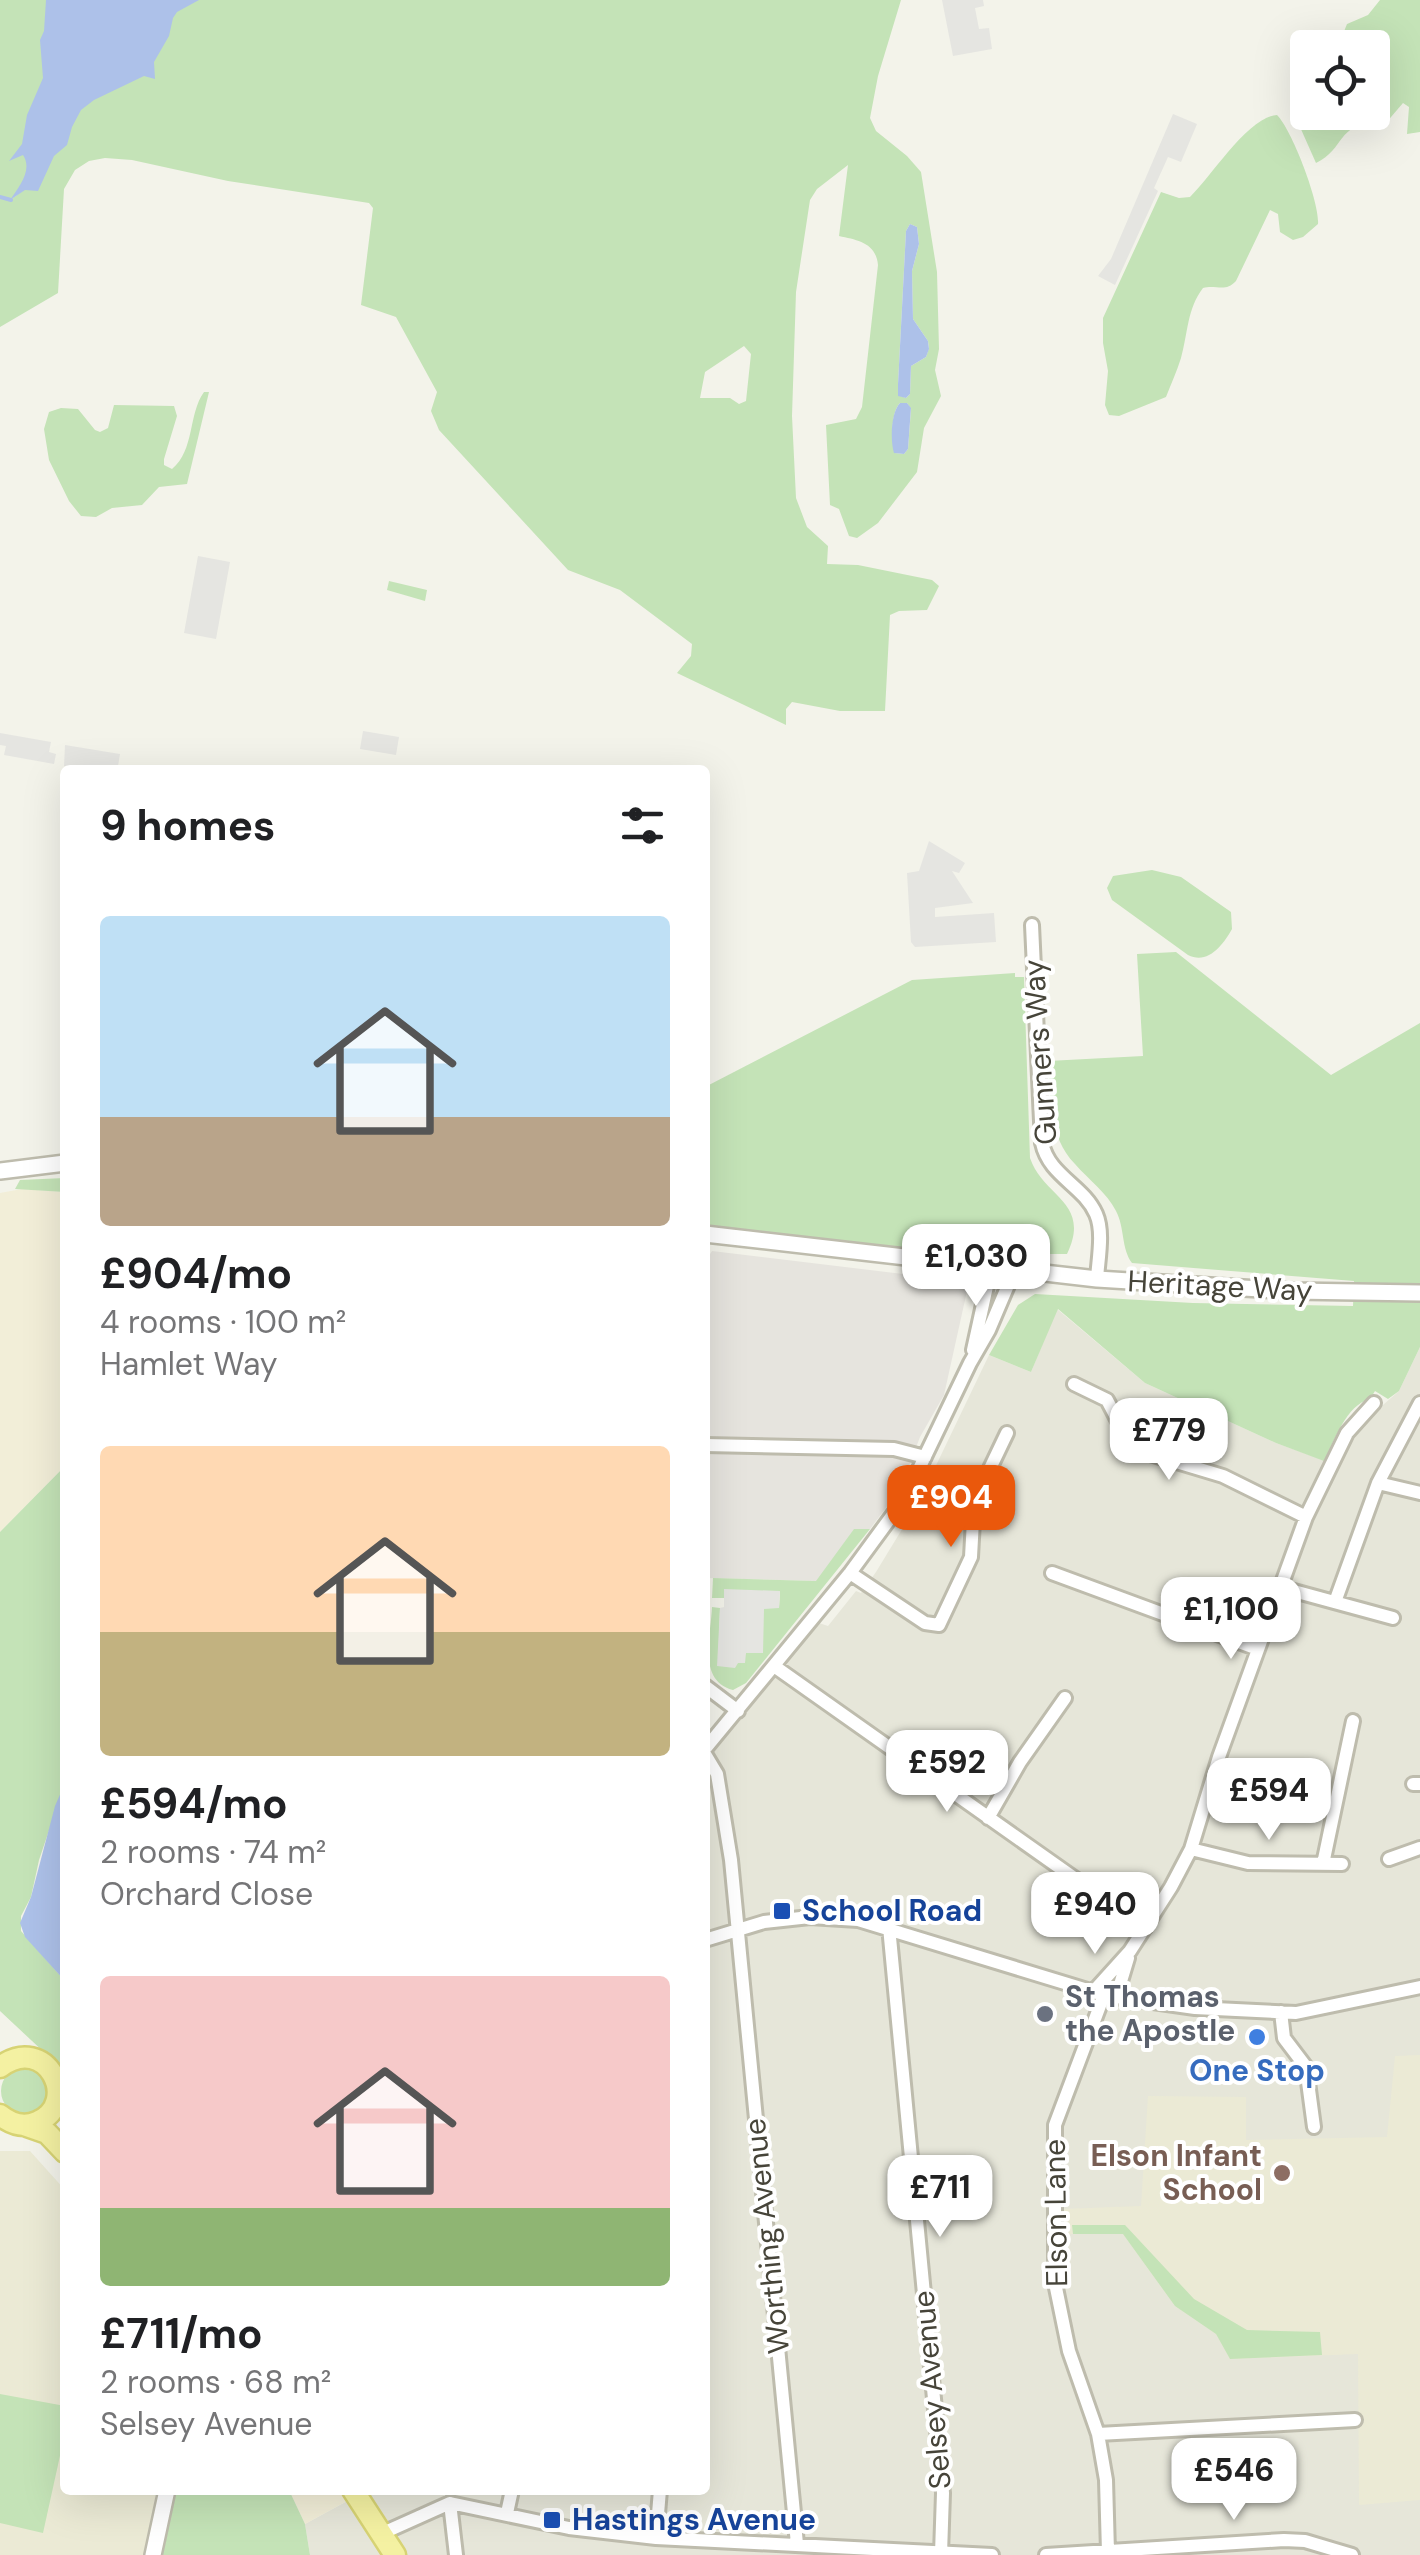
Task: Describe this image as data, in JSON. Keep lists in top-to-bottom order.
{
  "streets": {
    "street": [
      "Gunners Way",
      "Heritage Way",
      "Elson Lane",
      "Worthing Avenue",
      "Selsey Avenue"
    ]
  },
  "crossings": [
    ["Gunners Way", "Heritage Way"]
  ],
  "places": {
    "transit": ["School Road", "Hastings Avenue"],
    "other": ["St Thomas the Apostle", "One Stop", "Elson Infant School"]
  },
  "page": {
    "heading": "9 homes",
    "list": [
      {
        "name": "£904/mo",
        "note": "4 rooms · 100 m² · Hamlet Way"
      },
      {
        "name": "£594/mo",
        "note": "2 rooms · 74 m² · Orchard Close"
      },
      {
        "name": "£711/mo",
        "note": "2 rooms · 68 m² · Selsey Avenue"
      }
    ],
    "price": [
      "£1,030",
      "£779",
      "£904",
      "£1,100",
      "£592",
      "£594",
      "£940",
      "£711",
      "£546"
    ]
  }
}
